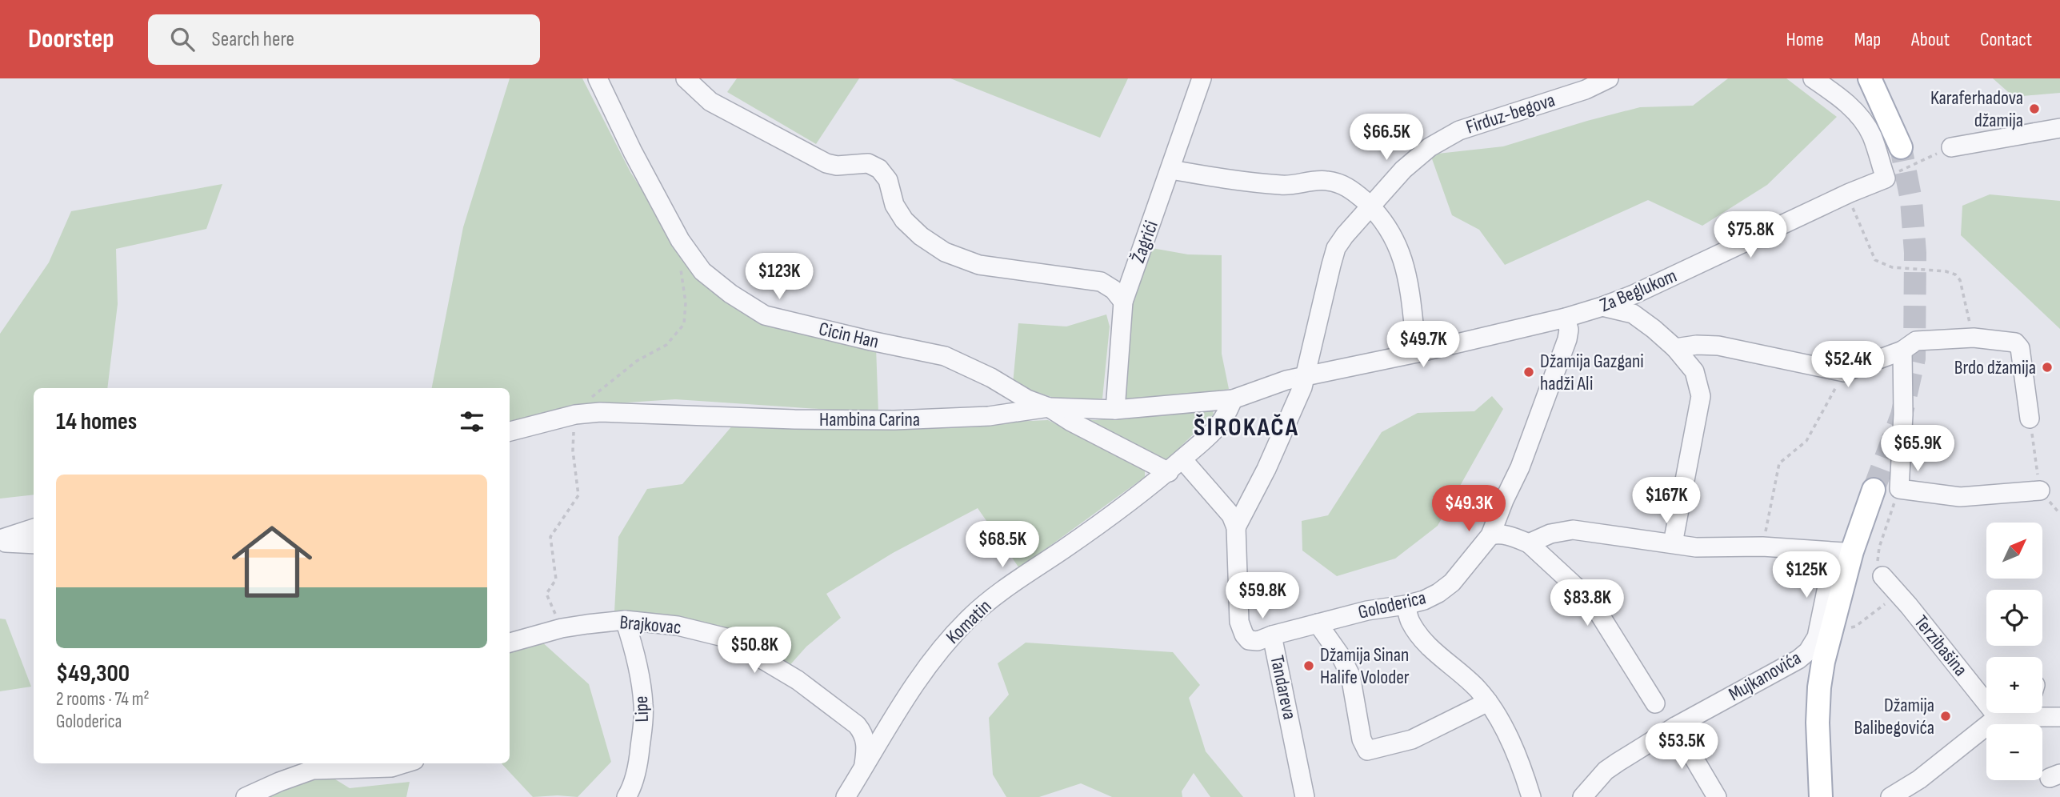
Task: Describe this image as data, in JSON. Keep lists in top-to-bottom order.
{
  "streets": {
    "street": [
      "Firduz-begova",
      "Žagrići",
      "Za Beglukom",
      "Cicin Han",
      "Hambina Carina",
      "Goloderica",
      "Komatin",
      "Brajkovac",
      "Terzibašina",
      "Mujkanovića",
      "Tandareva",
      "Lipe"
    ]
  },
  "crossings": [
    ["Firduz-begova", "Za Beglukom"],
    ["Žagrići", "Hambina Carina"],
    ["Za Beglukom", "Hambina Carina"],
    ["Za Beglukom", "Goloderica"],
    ["Za Beglukom", "Komatin"],
    ["Cicin Han", "Hambina Carina"],
    ["Hambina Carina", "Komatin"],
    ["Goloderica", "Tandareva"],
    ["Komatin", "Brajkovac"],
    ["Brajkovac", "Lipe"]
  ],
  "districts": ["ŠIROKAČA"],
  "places": [
    "Karaferhadova džamija",
    "Brdo džamija",
    "Džamija Gazgani hadži Ali",
    "Džamija Sinan Halife Voloder",
    "Džamija Balibegovića"
  ],
  "north": "top right",
  "page": {
    "header": "Doorstep",
    "search": "Search here",
    "nav": [
      "Home",
      "Map",
      "About",
      "Contact"
    ],
    "price": [
      "$66.5K",
      "$75.8K",
      "$123K",
      "$49.7K",
      "$52.4K",
      "$65.9K",
      "$167K",
      "$49.3K",
      "$68.5K",
      "$125K",
      "$59.8K",
      "$83.8K",
      "$50.8K",
      "$53.5K"
    ],
    "heading": "14 homes",
    "list": [
      {
        "name": "$49,300",
        "note": "2 rooms · 74 m² · Goloderica"
      }
    ],
    "map_buttons": ["+", "−"]
  }
}
